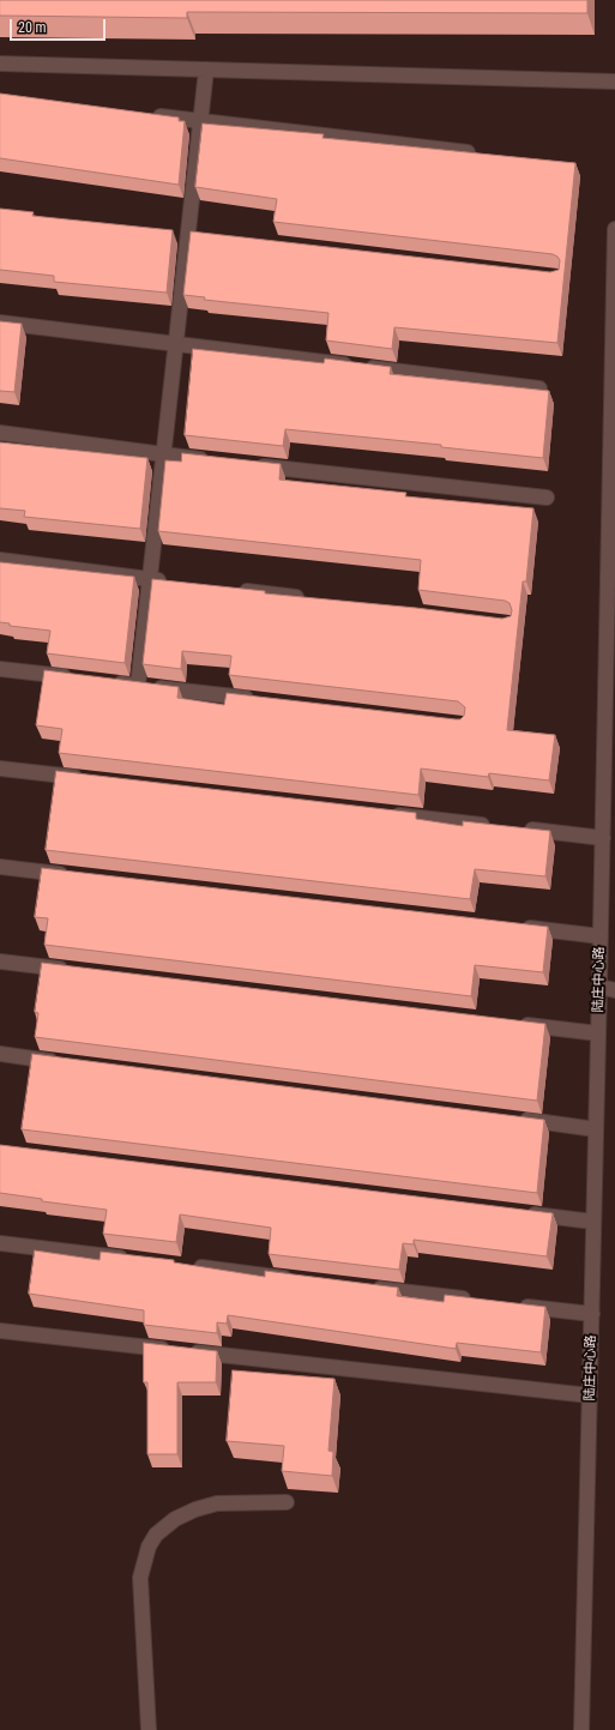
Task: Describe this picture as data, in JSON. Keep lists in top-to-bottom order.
{
  "streets": {
    "street": ["陆庄中心路"]
  },
  "scale_bar": "20 m"
}
